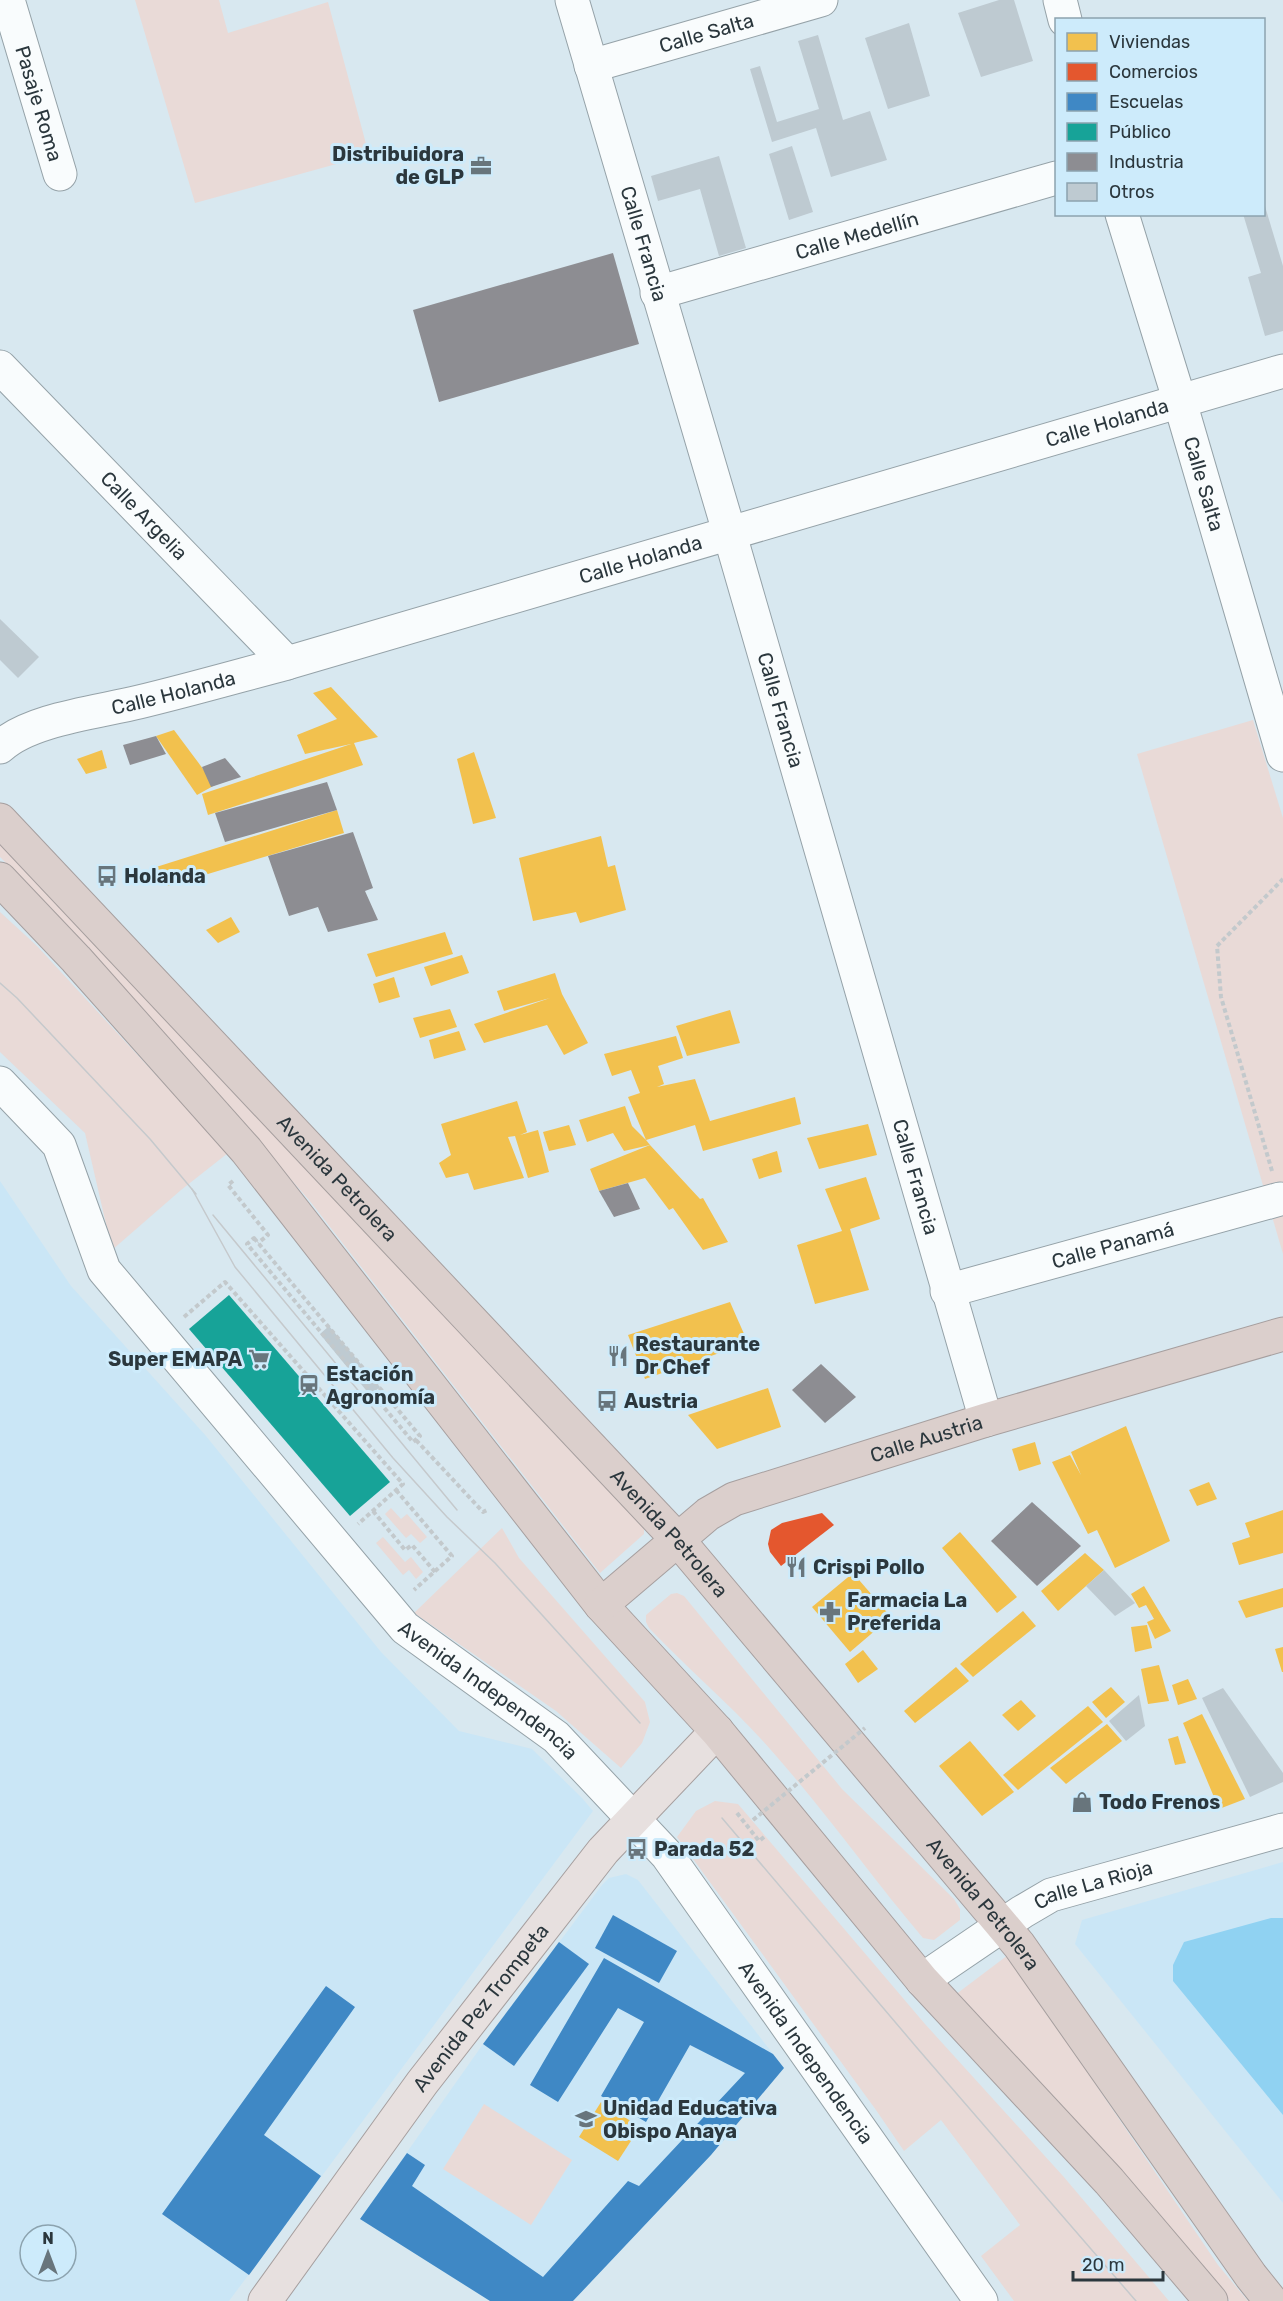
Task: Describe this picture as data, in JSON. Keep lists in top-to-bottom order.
{
  "streets": {
    "highway": ["Avenida Petrolera", "Calle Austria"],
    "main road": ["Avenida Pez Trompeta"],
    "street": [
      "Calle Salta",
      "Pasaje Roma",
      "Calle Medellín",
      "Calle Francia",
      "Calle Holanda",
      "Calle Argelia",
      "Calle Panamá",
      "Avenida Independencia",
      "Calle La Rioja"
    ]
  },
  "crossings": [
    ["Calle Salta", "Calle Francia"],
    ["Calle Salta", "Calle Holanda"],
    ["Calle Medellín", "Calle Francia"],
    ["Calle Francia", "Calle Holanda"],
    ["Calle Francia", "Calle Panamá"],
    ["Calle Francia", "Calle Austria"],
    ["Calle Holanda", "Calle Argelia"],
    ["Avenida Petrolera", "Calle Austria"],
    ["Avenida Petrolera", "Calle La Rioja"],
    ["Avenida Independencia", "Avenida Pez Trompeta"]
  ],
  "places": {
    "office": ["Distribuidora de GLP"],
    "bus stop": ["Holanda", "Austria", "Parada 52"],
    "restaurant": ["Restaurante Dr Chef", "Crispi Pollo"],
    "supermarket": ["Super EMAPA"],
    "station": ["Estación Agronomía"],
    "pharmacy": ["Farmacia La Preferida"],
    "shop": ["Todo Frenos"],
    "school or university": ["Unidad Educativa Obispo Anaya"]
  },
  "legend": [
    "Viviendas",
    "Comercios",
    "Escuelas",
    "Público",
    "Industria",
    "Otros"
  ],
  "scale_bar": "20 m",
  "north": "top"
}
